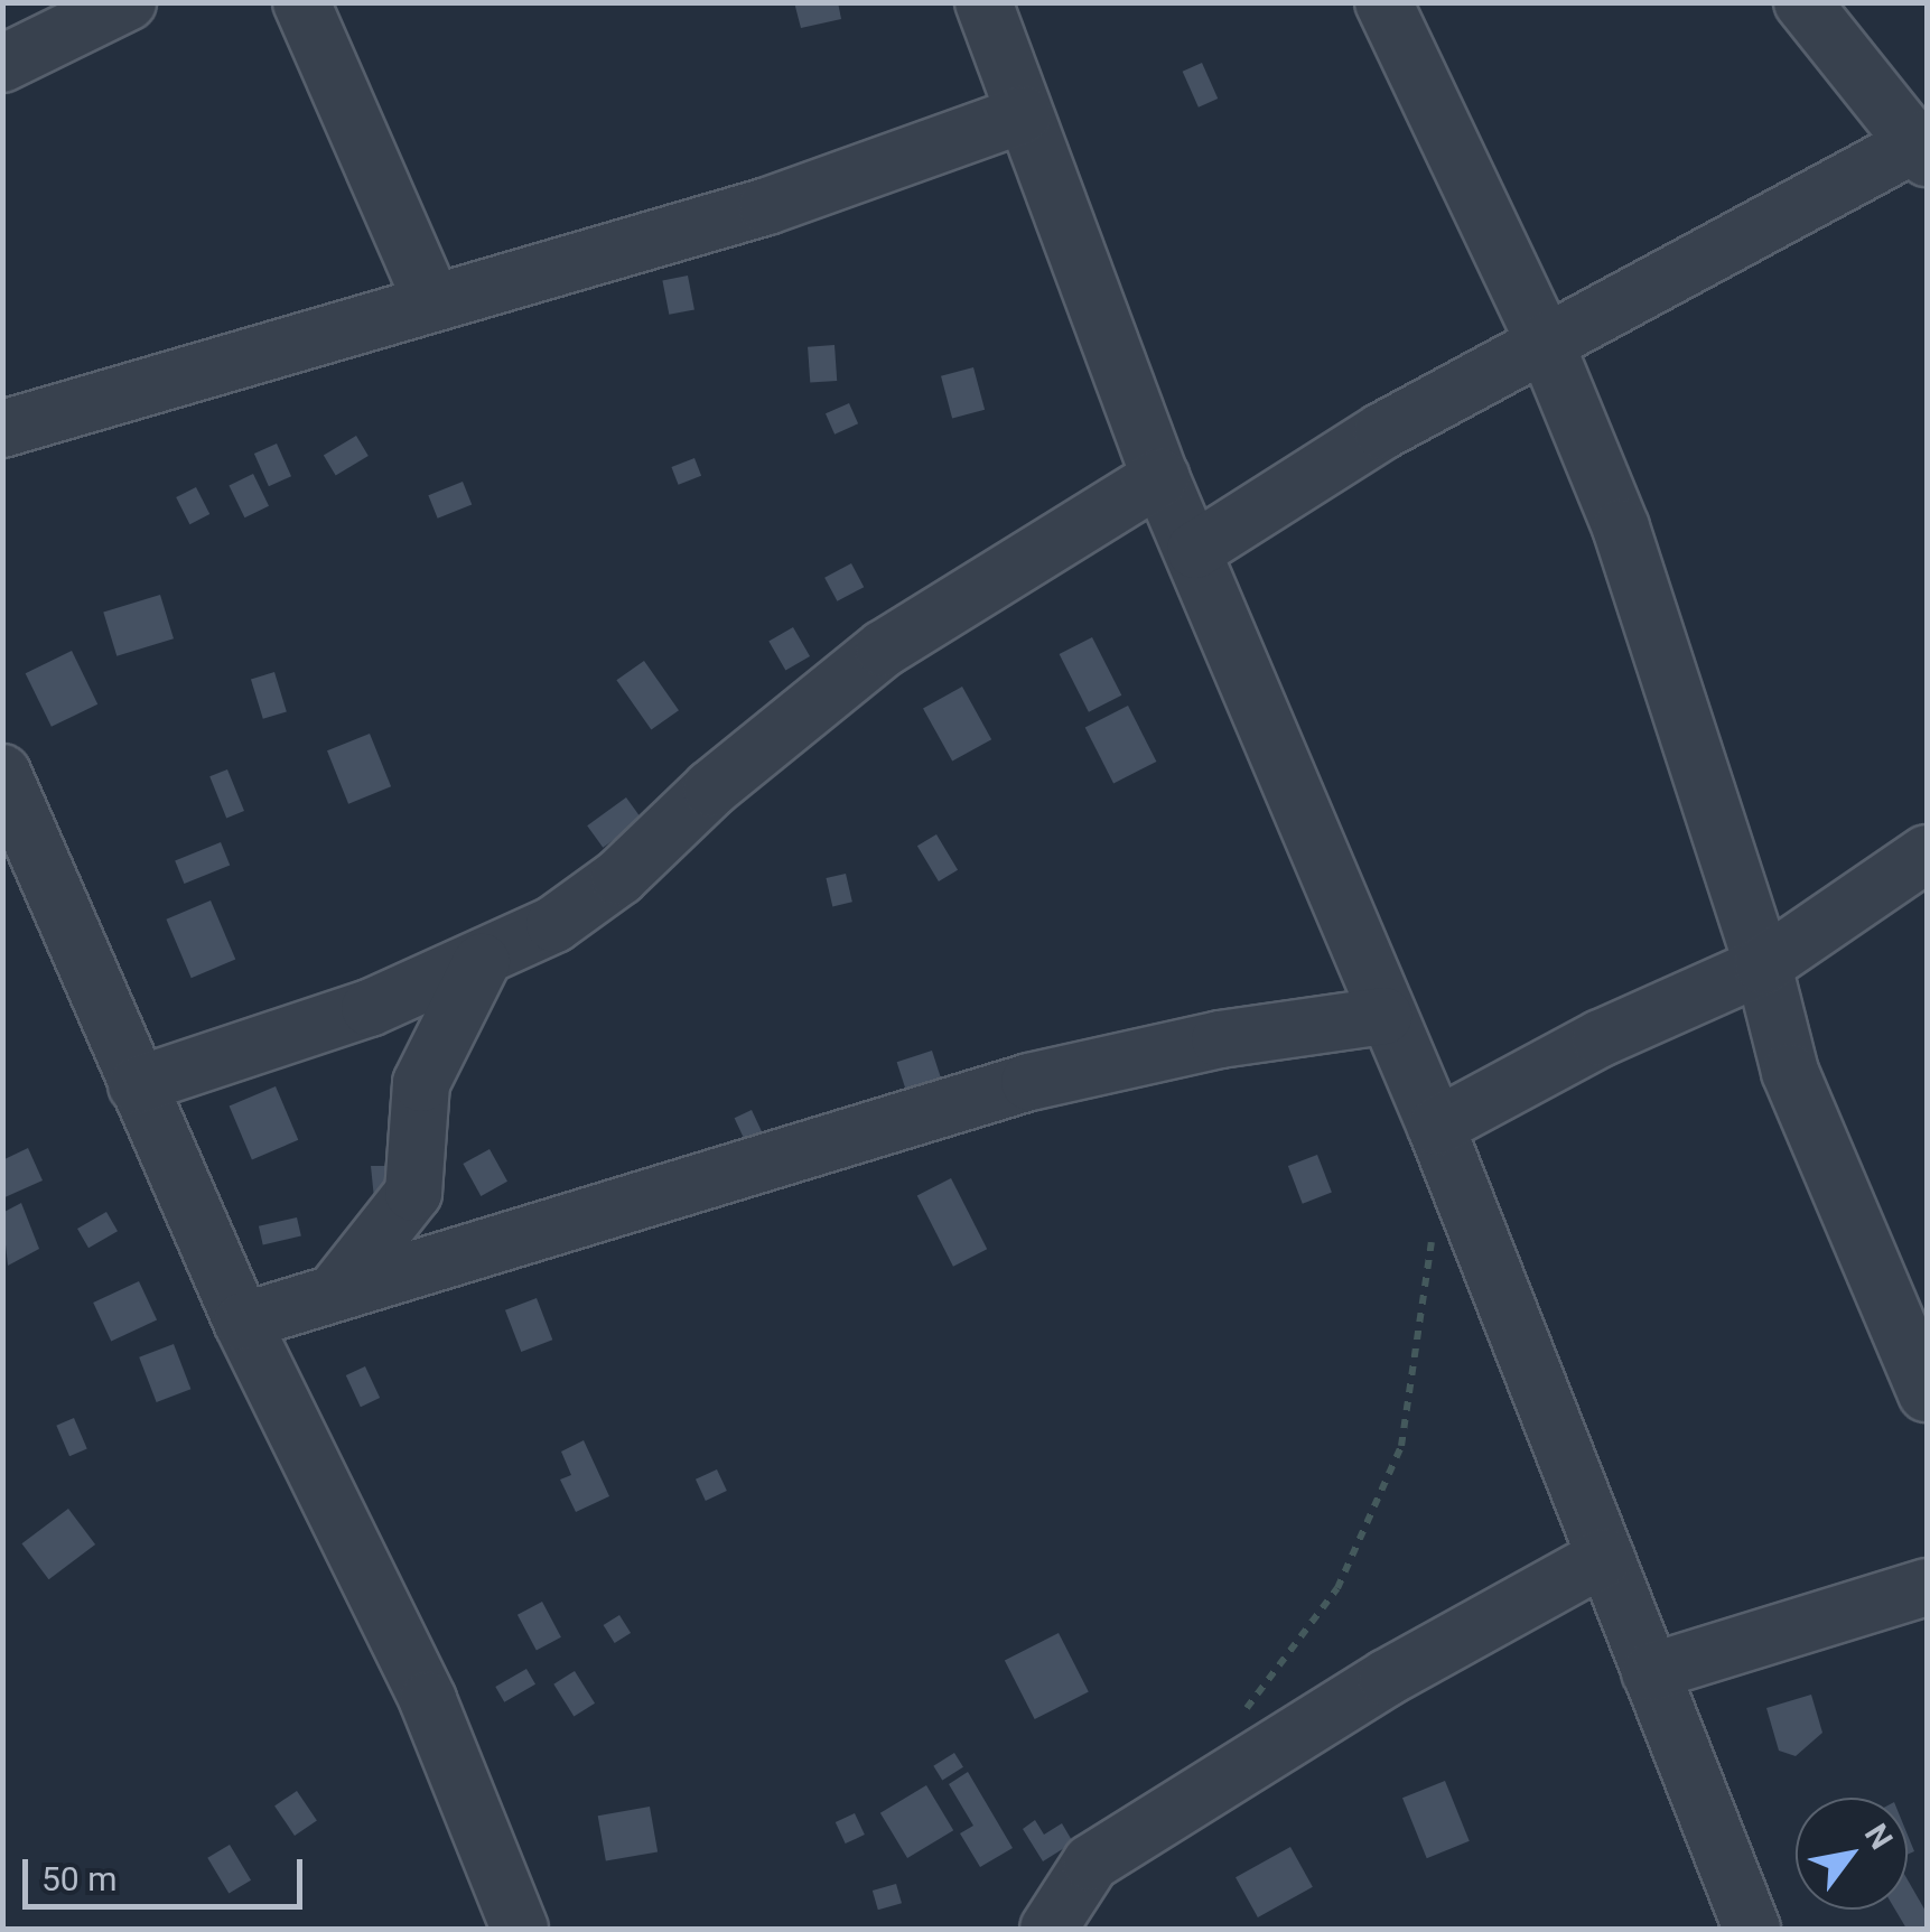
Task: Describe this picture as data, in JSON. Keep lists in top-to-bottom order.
{
  "scale_bar": "50 m",
  "north": "top right"
}
